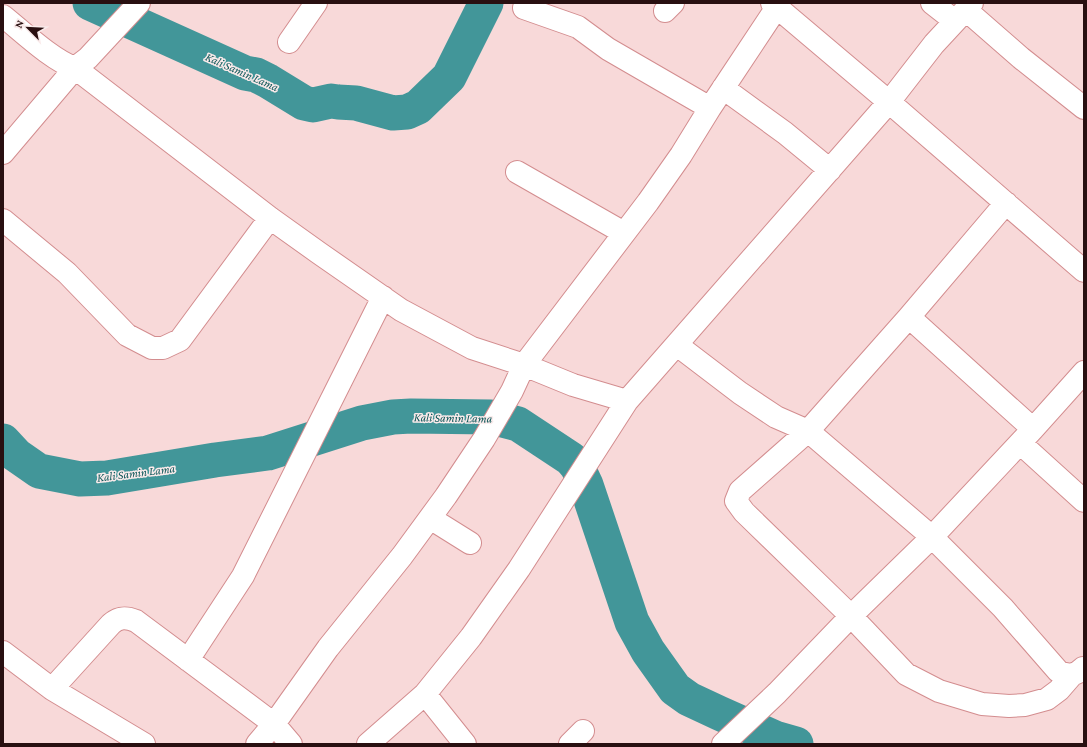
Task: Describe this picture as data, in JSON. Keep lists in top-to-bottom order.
{
  "water": ["Kali Samin Lama"],
  "north": "top left"
}
